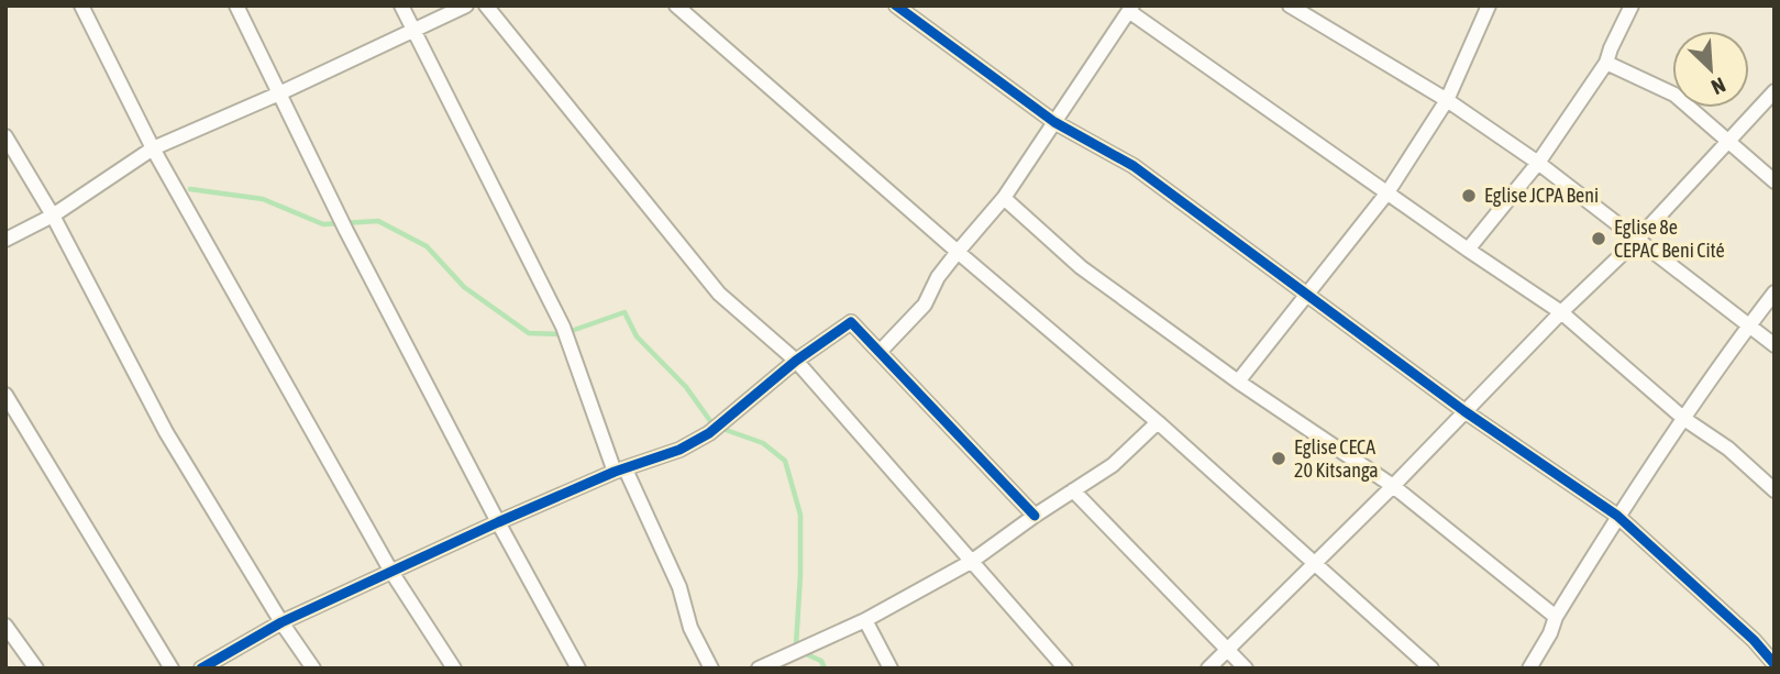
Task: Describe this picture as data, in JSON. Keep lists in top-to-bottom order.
{
  "places": ["Eglise JCPA Beni", "Eglise 8e CEPAC Beni Cité", "Eglise CECA 20 Kitsanga"],
  "north": "bottom right"
}
